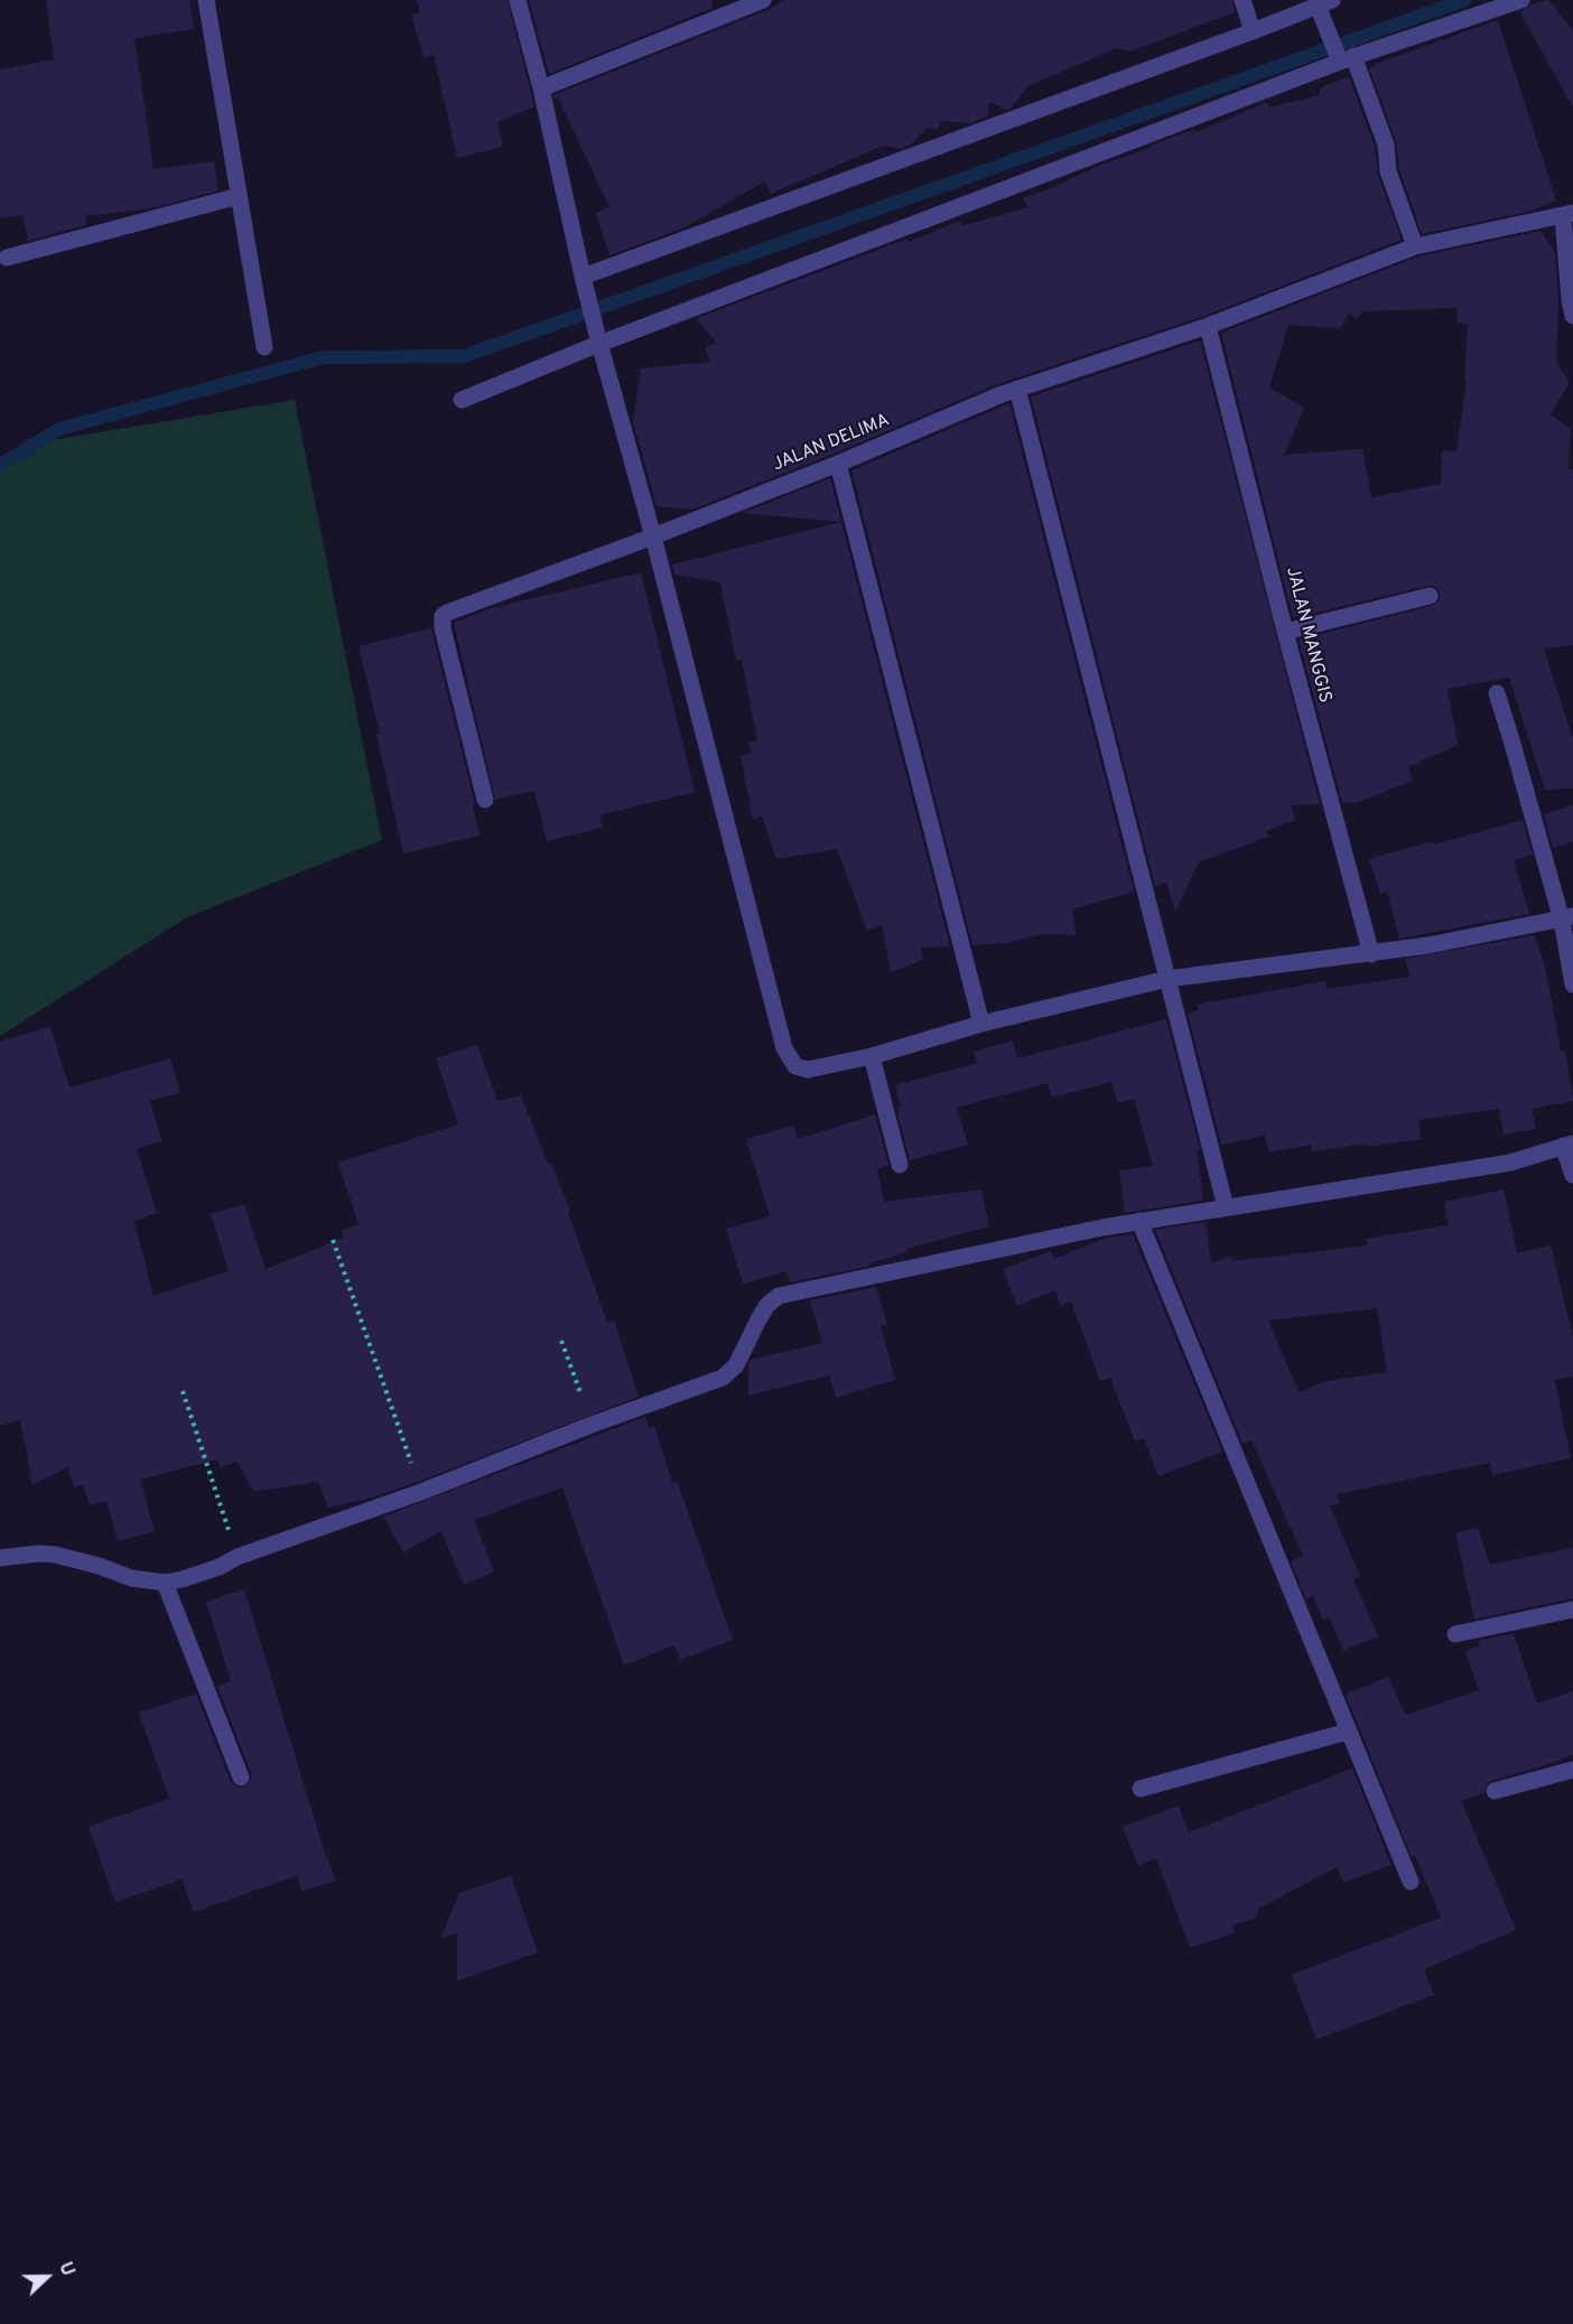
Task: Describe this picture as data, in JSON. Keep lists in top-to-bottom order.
{
  "streets": {
    "street": ["JALAN DELIMA", "JALAN MANGGIS"]
  },
  "crossings": [
    ["JALAN DELIMA", "JALAN MANGGIS"]
  ],
  "north": "right"
}
